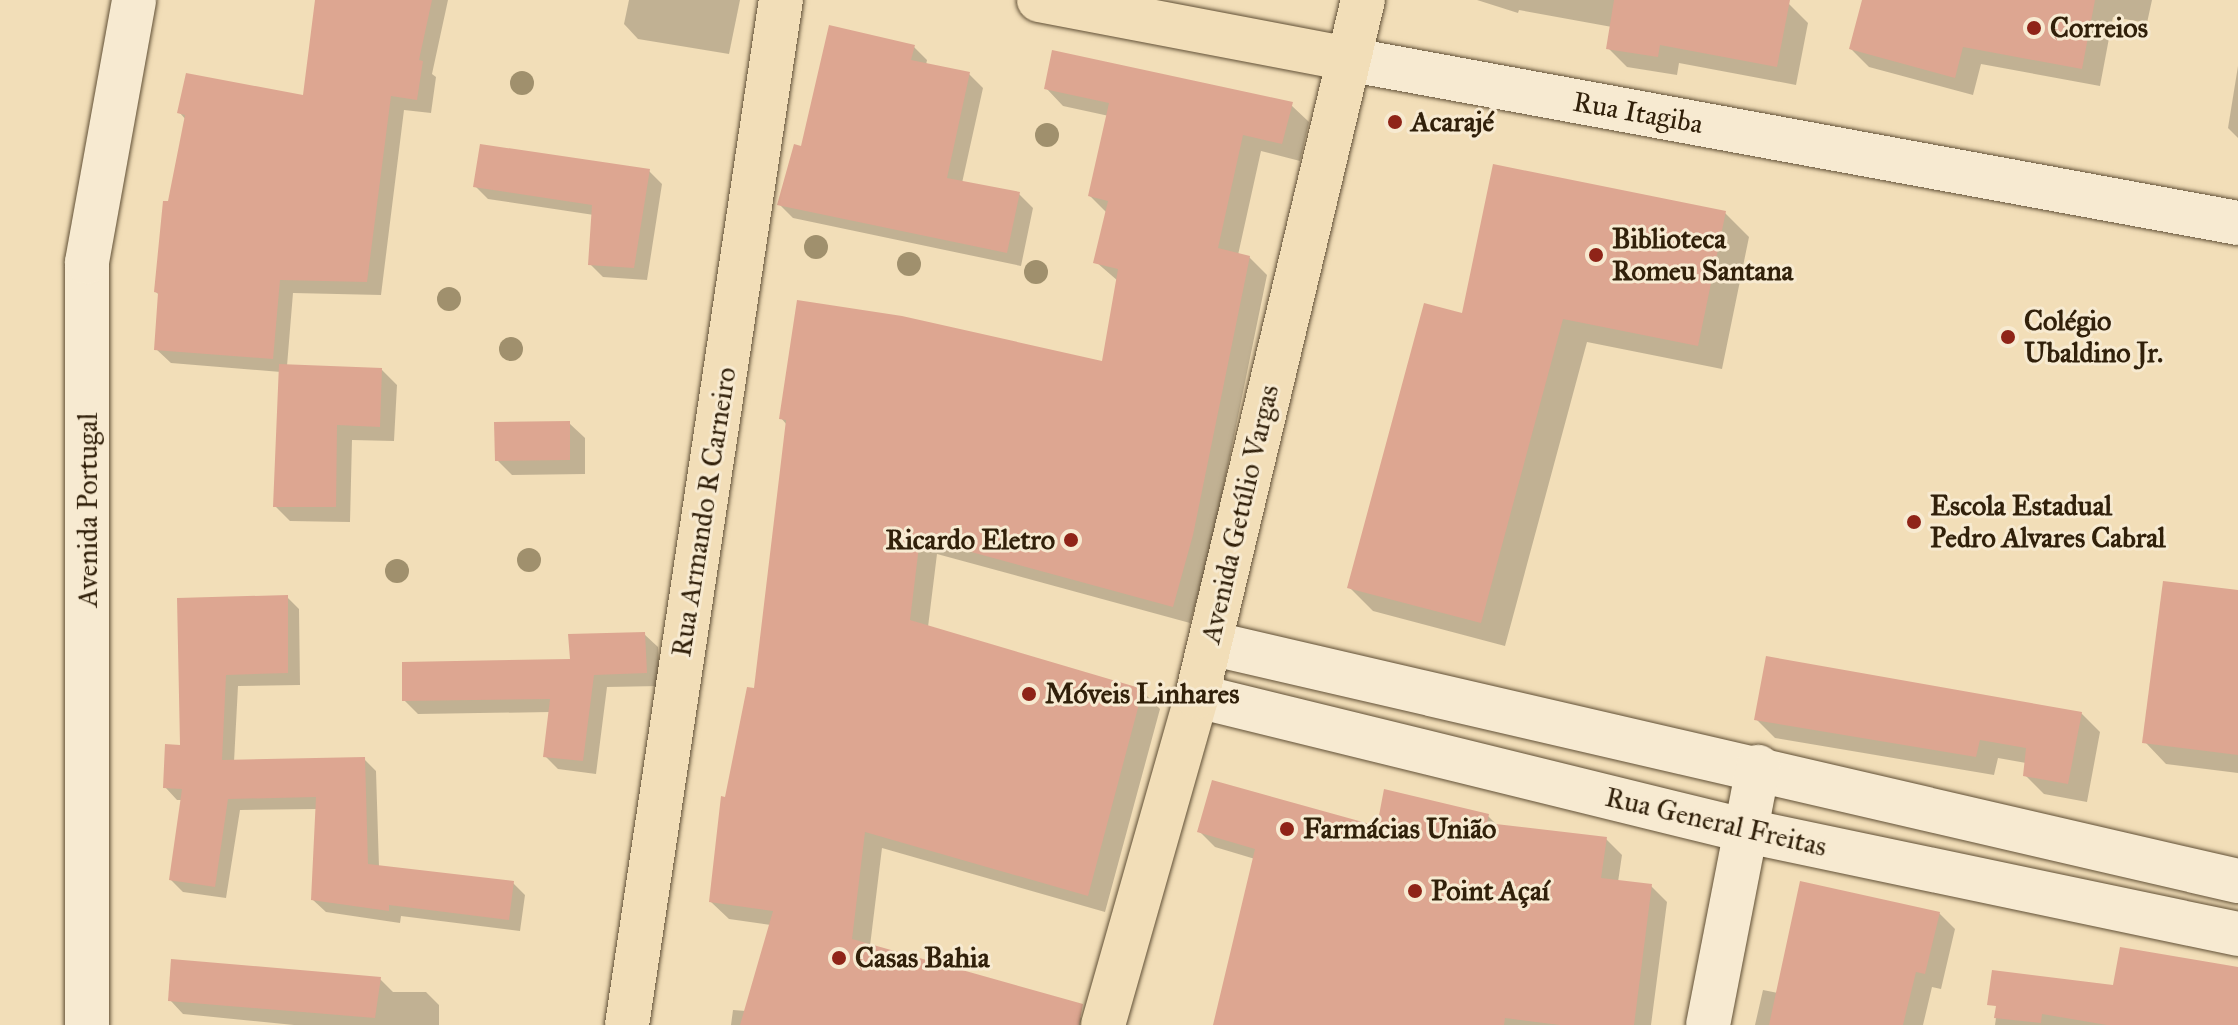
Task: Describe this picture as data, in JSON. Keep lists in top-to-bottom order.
{
  "streets": {
    "main road": ["Rua Itagiba", "Rua Armando R Carneiro", "Avenida Getúlio Vargas"],
    "street": ["Avenida Portugal", "Rua General Freitas"]
  },
  "crossings": [
    ["Rua Itagiba", "Avenida Getúlio Vargas"],
    ["Avenida Getúlio Vargas", "Rua General Freitas"]
  ],
  "places": [
    "Correios",
    "Acarajé",
    "Biblioteca Romeu Santana",
    "Colégio Ubaldino Jr.",
    "Escola Estadual Pedro Alvares Cabral",
    "Ricardo Eletro",
    "Móveis Linhares",
    "Farmácias União",
    "Point Açaí",
    "Casas Bahia"
  ]
}
